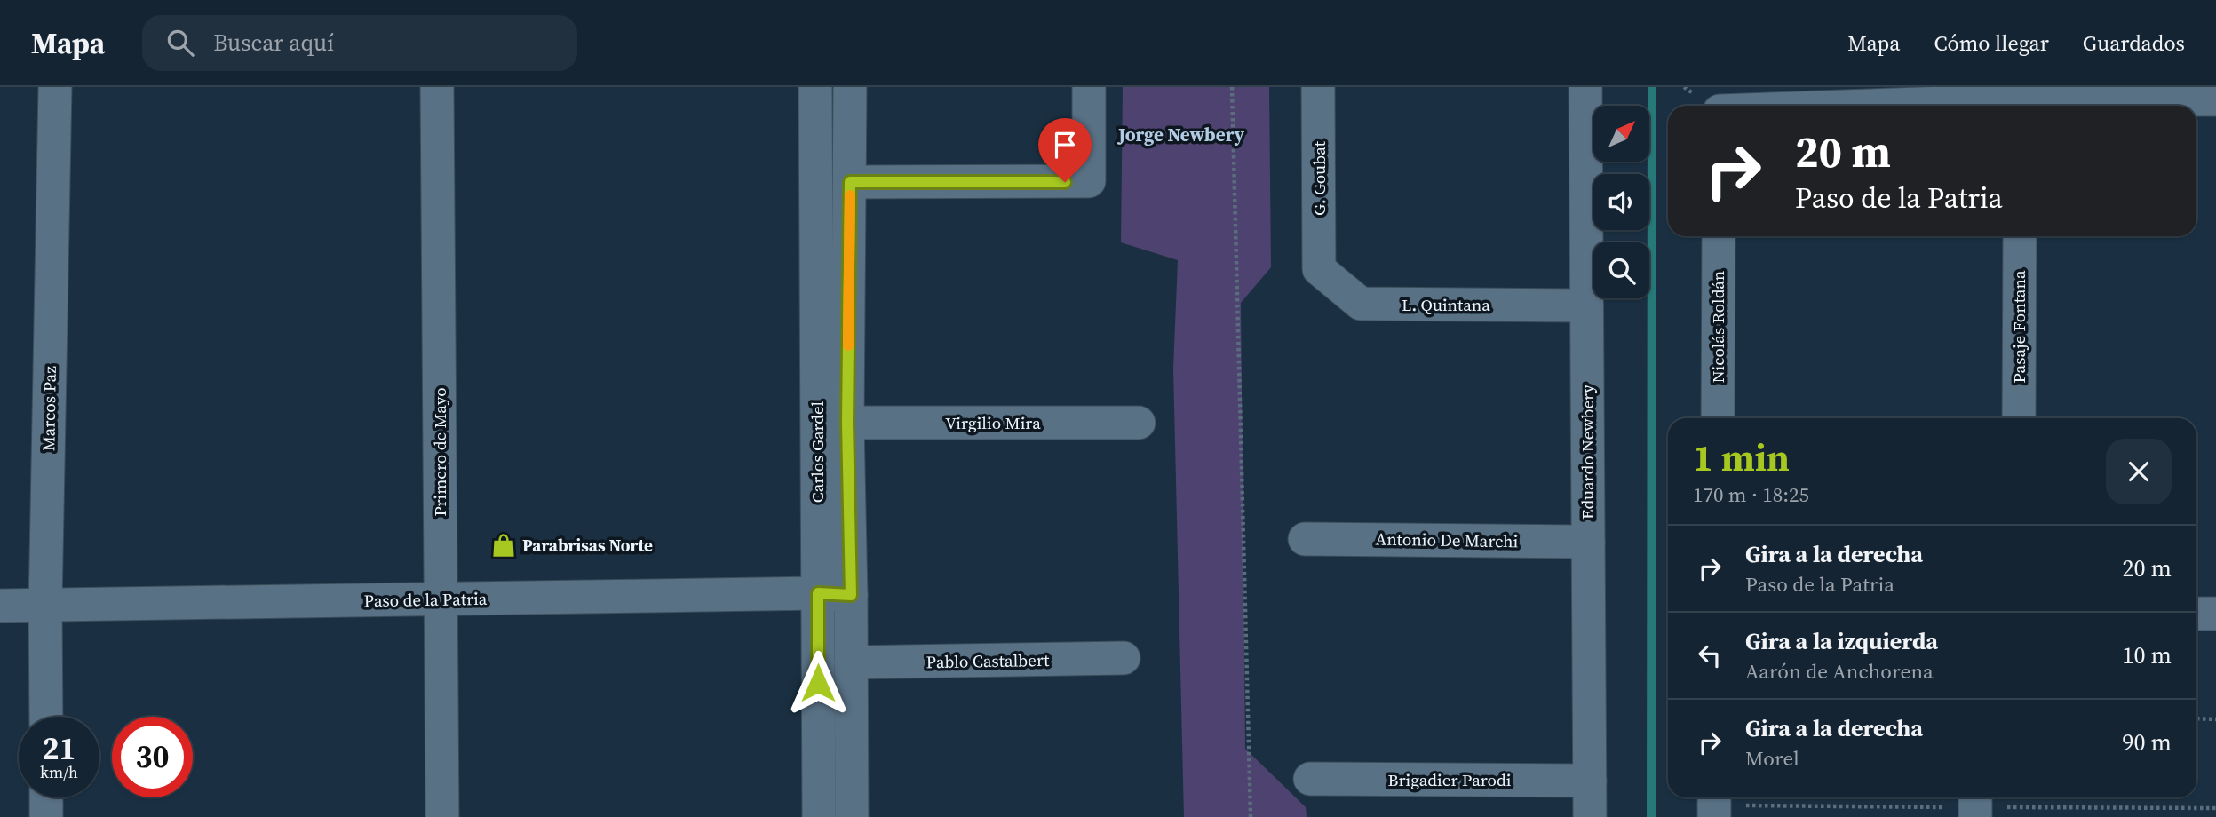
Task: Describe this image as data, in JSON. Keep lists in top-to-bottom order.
{
  "streets": {
    "street": [
      "G. Goubat",
      "L. Quintana",
      "Nicolás Roldán",
      "Pasaje Fontana",
      "Marcos Paz",
      "Virgilio Mira",
      "Primero de Mayo",
      "Carlos Gardel",
      "Eduardo Newbery",
      "Antonio De Marchi",
      "Paso de la Patria",
      "Pablo Castalbert",
      "Brigadier Parodi"
    ]
  },
  "crossings": [
    ["G. Goubat", "L. Quintana"],
    ["L. Quintana", "Eduardo Newbery"],
    ["Marcos Paz", "Paso de la Patria"],
    ["Primero de Mayo", "Paso de la Patria"],
    ["Carlos Gardel", "Paso de la Patria"],
    ["Eduardo Newbery", "Antonio De Marchi"],
    ["Eduardo Newbery", "Brigadier Parodi"]
  ],
  "districts": ["Jorge Newbery"],
  "places": {
    "shop": ["Parabrisas Norte"]
  },
  "north": "top right",
  "page": {
    "header": "Mapa",
    "search": "Buscar aquí",
    "nav": ["Mapa", "Cómo llegar", "Guardados"],
    "turn": ["20 m", "Paso de la Patria"],
    "heading": ["1 min", "170 m · 18:25"],
    "list": [
      {
        "name": "Gira a la derecha",
        "note": "Paso de la Patria",
        "value": "20 m"
      },
      {
        "name": "Gira a la izquierda",
        "note": "Aarón de Anchorena",
        "value": "10 m"
      },
      {
        "name": "Gira a la derecha",
        "note": "Morel",
        "value": "90 m"
      }
    ],
    "speed": "21 km/h",
    "limit": "30"
  }
}
